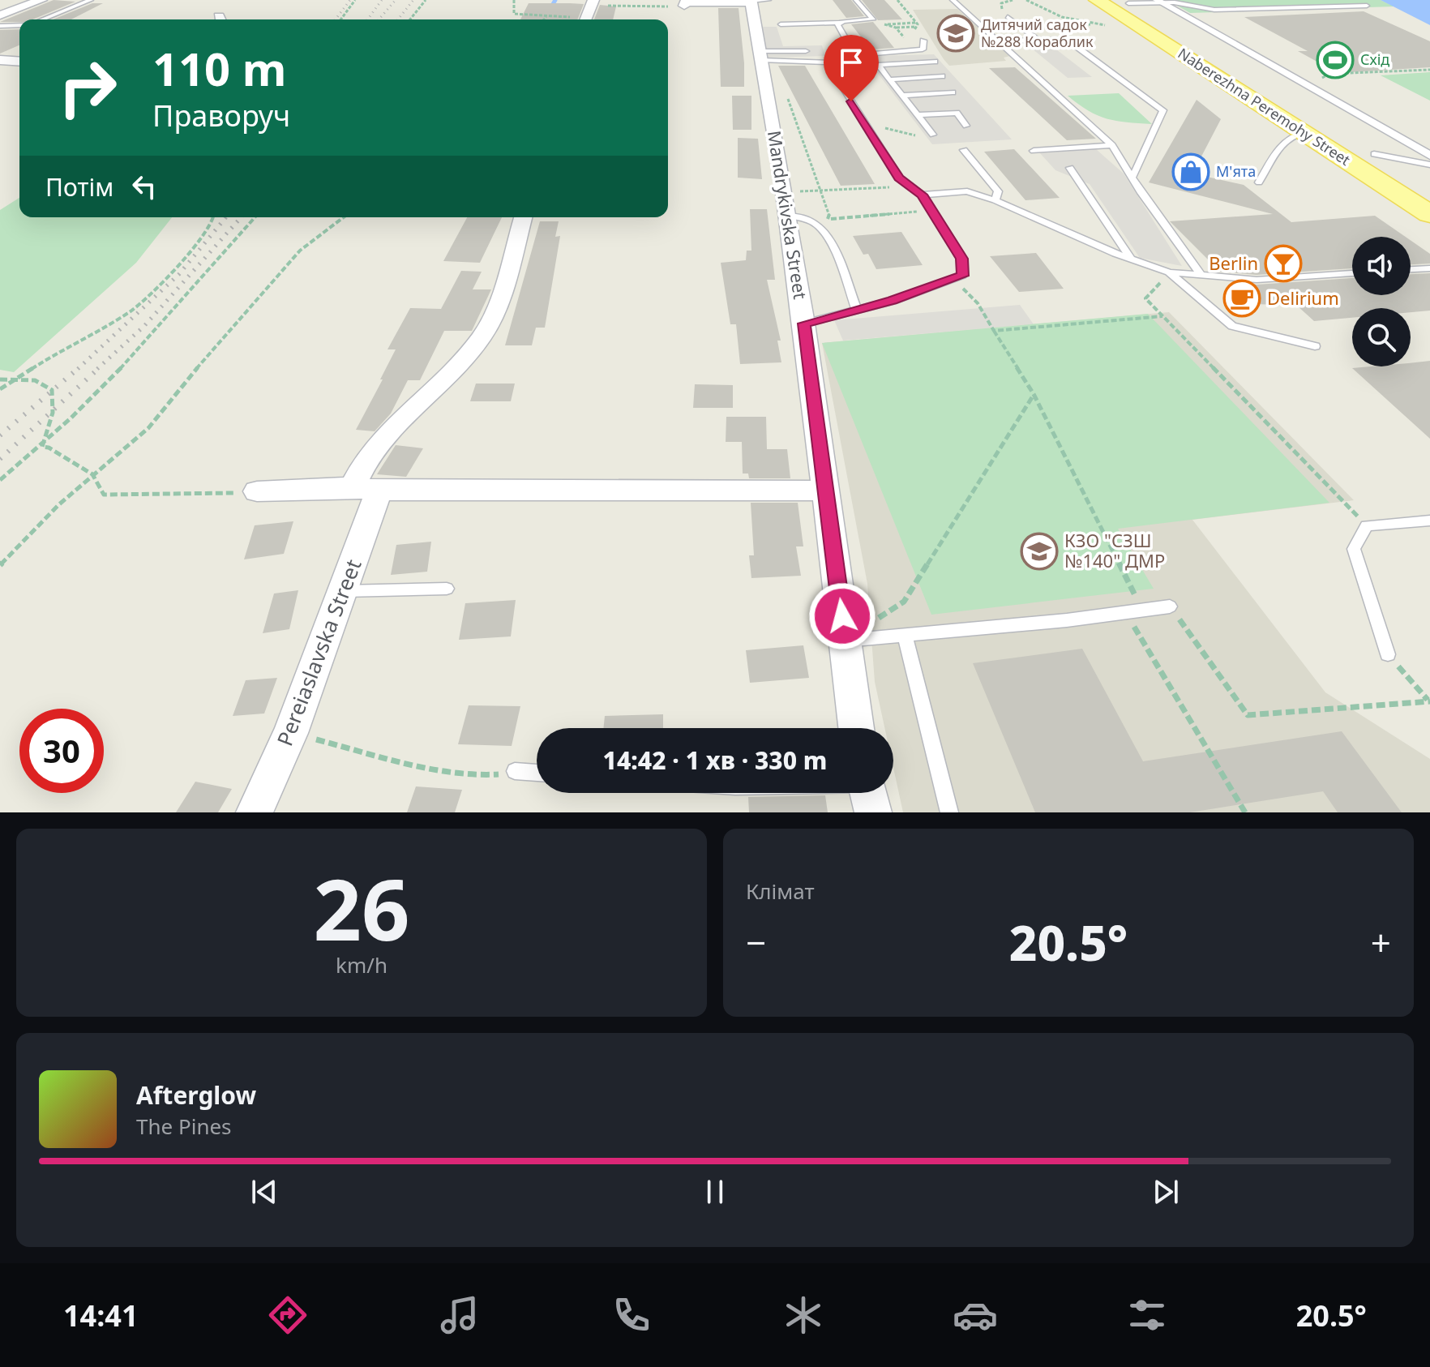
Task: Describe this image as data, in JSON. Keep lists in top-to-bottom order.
{
  "streets": {
    "main road": ["Naberezhna Peremohy Street"],
    "street": ["Mandrykivska Street", "Pereiaslavska Street"]
  },
  "places": {
    "school or university": ["Дитячий садок №288 Кораблик", "КЗО \"СЗШ №140\" ДМР"],
    "sports": ["Схід"],
    "shop": ["М'ята"],
    "bar": ["Berlin"],
    "cafe": ["Delirium"]
  },
  "page": {
    "turn": ["110 m", "Праворуч"],
    "then": "Потім",
    "limit": "30",
    "trip": "14:42 · 1 хв · 330 m",
    "tile": [
      ["26", "km/h"],
      "Клімат"
    ],
    "heat": ["−", "20.5°", "+"],
    "song": ["Afterglow", "The Pines"],
    "tabs": ["14:41", "20.5°"]
  }
}
